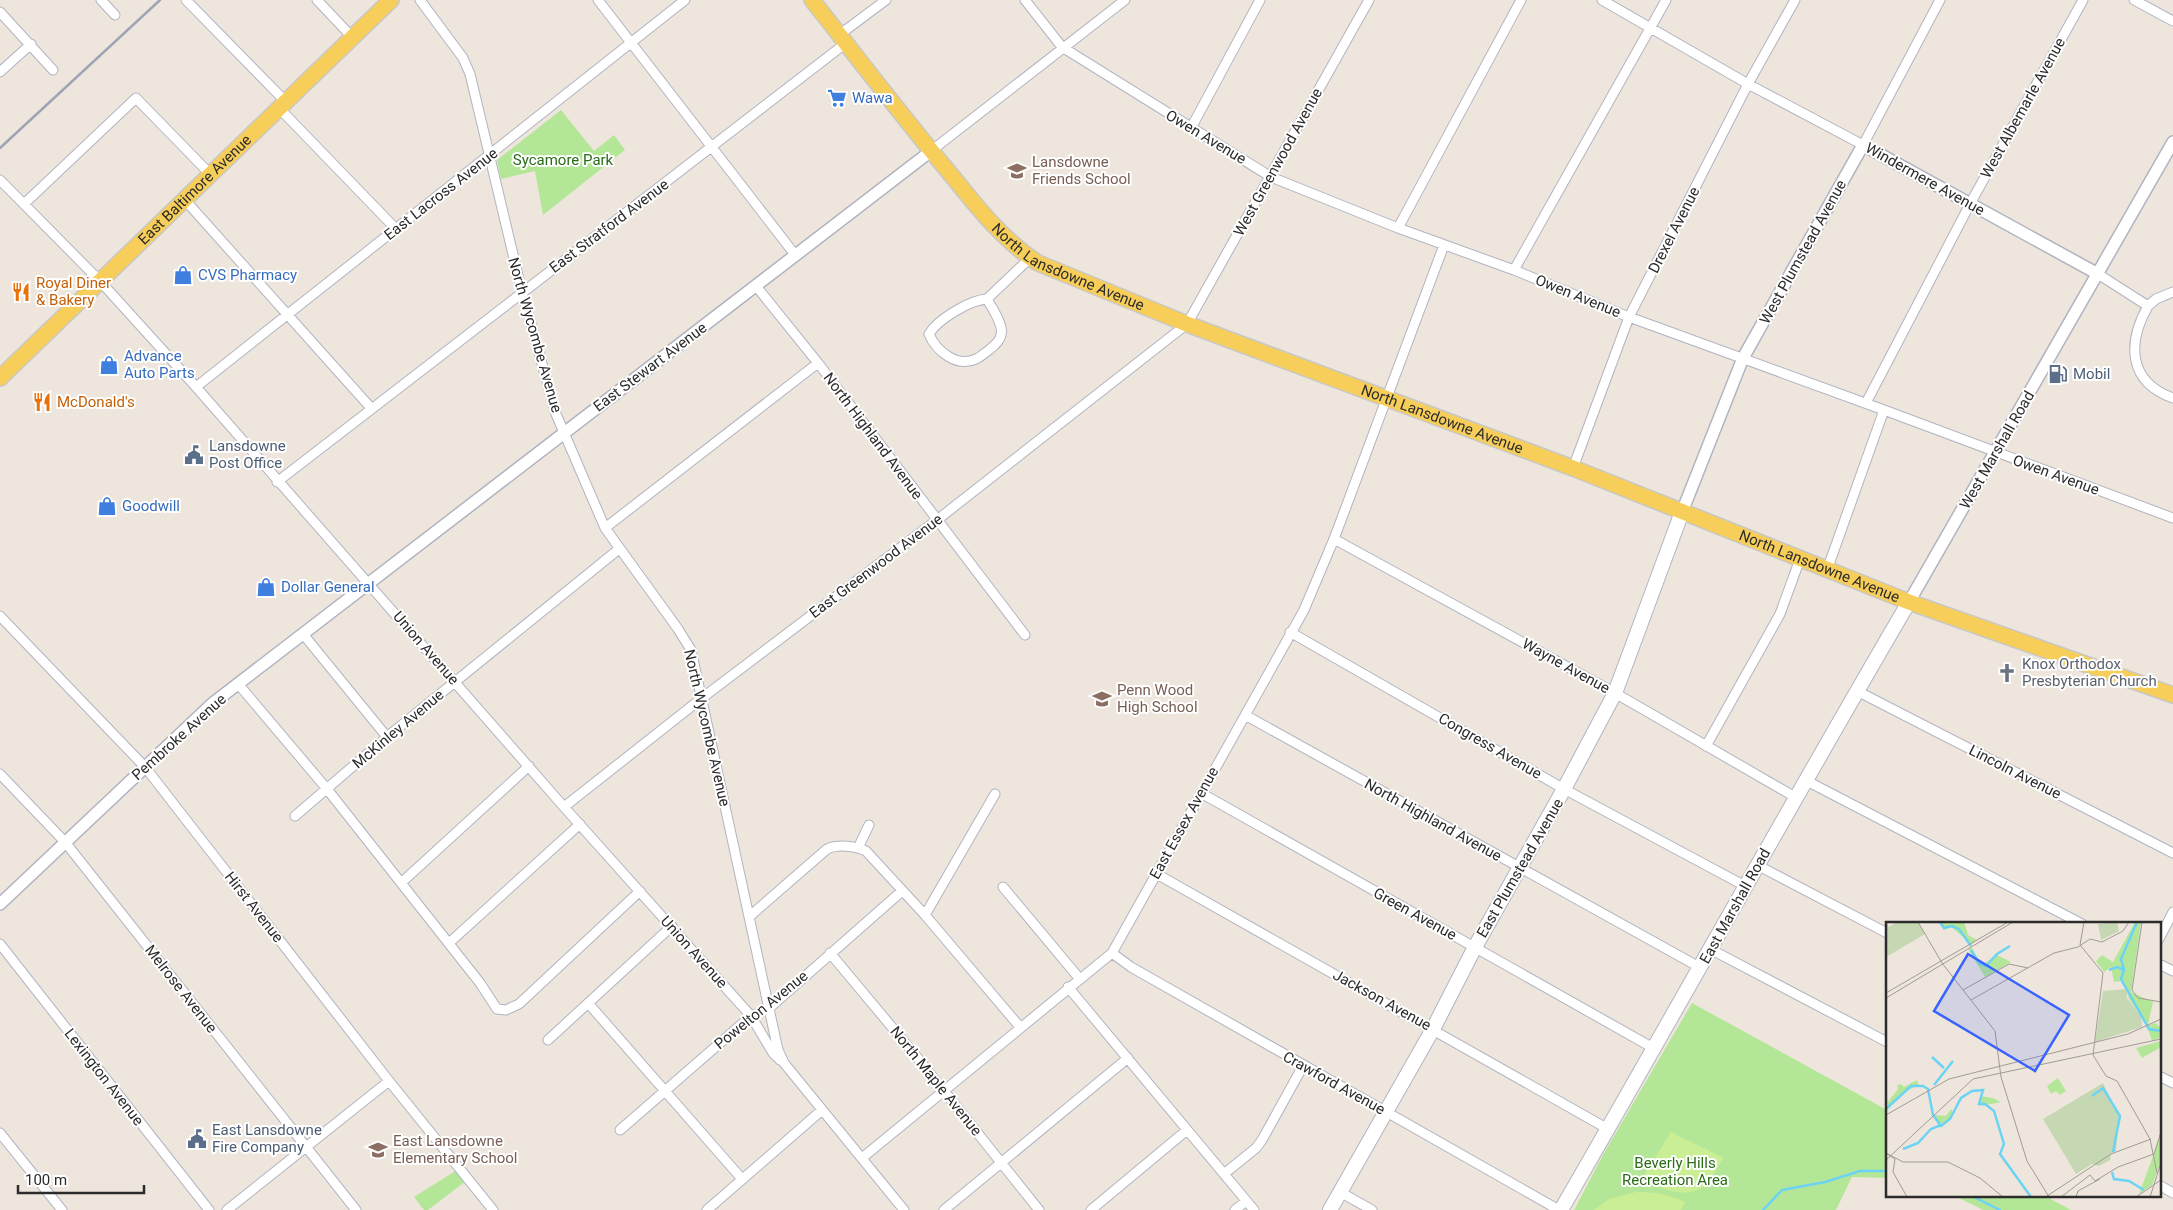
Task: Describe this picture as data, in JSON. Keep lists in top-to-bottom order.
{
  "streets": {
    "main road": [
      "East Baltimore Avenue",
      "North Lansdowne Avenue",
      "East Plumstead Avenue",
      "East Marshall Road"
    ],
    "street": [
      "West Albemarle Avenue",
      "Owen Avenue",
      "West Greenwood Avenue",
      "Windermere Avenue",
      "East Lacross Avenue",
      "East Stratford Avenue",
      "Drexel Avenue",
      "West Plumstead Avenue",
      "North Wycombe Avenue",
      "East Stewart Avenue",
      "North Highland Avenue",
      "West Marshall Road",
      "East Greenwood Avenue",
      "Union Avenue",
      "Wayne Avenue",
      "McKinley Avenue",
      "Pembroke Avenue",
      "Congress Avenue",
      "Lincoln Avenue",
      "East Essex Avenue",
      "Hirst Avenue",
      "Green Avenue",
      "Melrose Avenue",
      "Jackson Avenue",
      "Powelton Avenue",
      "Lexington Avenue",
      "North Maple Avenue",
      "Crawford Avenue"
    ]
  },
  "crossings": [
    ["West Albemarle Avenue", "Owen Avenue"],
    ["West Albemarle Avenue", "Windermere Avenue"],
    ["Owen Avenue", "West Greenwood Avenue"],
    ["Owen Avenue", "Drexel Avenue"],
    ["Owen Avenue", "West Plumstead Avenue"],
    ["Owen Avenue", "West Marshall Road"],
    ["Owen Avenue", "East Essex Avenue"],
    ["West Greenwood Avenue", "North Lansdowne Avenue"],
    ["West Greenwood Avenue", "East Greenwood Avenue"],
    ["Windermere Avenue", "Drexel Avenue"],
    ["Windermere Avenue", "West Plumstead Avenue"],
    ["Windermere Avenue", "West Marshall Road"],
    ["East Baltimore Avenue", "Union Avenue"],
    ["East Lacross Avenue", "North Wycombe Avenue"],
    ["East Lacross Avenue", "Union Avenue"],
    ["East Stratford Avenue", "North Lansdowne Avenue"],
    ["East Stratford Avenue", "North Wycombe Avenue"],
    ["East Stratford Avenue", "Union Avenue"],
    ["Drexel Avenue", "North Lansdowne Avenue"],
    ["West Plumstead Avenue", "North Lansdowne Avenue"],
    ["West Plumstead Avenue", "East Plumstead Avenue"],
    ["North Lansdowne Avenue", "East Stewart Avenue"],
    ["North Lansdowne Avenue", "West Marshall Road"],
    ["North Lansdowne Avenue", "East Greenwood Avenue"],
    ["North Lansdowne Avenue", "East Essex Avenue"],
    ["North Lansdowne Avenue", "East Plumstead Avenue"],
    ["North Lansdowne Avenue", "East Marshall Road"],
    ["North Wycombe Avenue", "East Stewart Avenue"],
    ["North Wycombe Avenue", "East Greenwood Avenue"],
    ["North Wycombe Avenue", "Union Avenue"],
    ["North Wycombe Avenue", "McKinley Avenue"],
    ["North Wycombe Avenue", "East Essex Avenue"],
    ["North Wycombe Avenue", "Powelton Avenue"],
    ["East Stewart Avenue", "North Highland Avenue"],
    ["East Stewart Avenue", "Union Avenue"],
    ["East Stewart Avenue", "Pembroke Avenue"],
    ["North Highland Avenue", "East Greenwood Avenue"],
    ["North Highland Avenue", "East Essex Avenue"],
    ["North Highland Avenue", "East Plumstead Avenue"],
    ["North Highland Avenue", "East Marshall Road"],
    ["West Marshall Road", "East Marshall Road"],
    ["East Greenwood Avenue", "Union Avenue"],
    ["Union Avenue", "McKinley Avenue"],
    ["Union Avenue", "Pembroke Avenue"],
    ["Union Avenue", "Powelton Avenue"],
    ["Wayne Avenue", "East Essex Avenue"],
    ["Wayne Avenue", "East Plumstead Avenue"],
    ["Wayne Avenue", "East Marshall Road"],
    ["Pembroke Avenue", "Hirst Avenue"],
    ["Pembroke Avenue", "Melrose Avenue"],
    ["Congress Avenue", "East Essex Avenue"],
    ["Congress Avenue", "East Plumstead Avenue"],
    ["Congress Avenue", "East Marshall Road"],
    ["Lincoln Avenue", "East Marshall Road"],
    ["East Essex Avenue", "Green Avenue"],
    ["East Essex Avenue", "Jackson Avenue"],
    ["East Essex Avenue", "North Maple Avenue"],
    ["East Essex Avenue", "Crawford Avenue"],
    ["East Plumstead Avenue", "Green Avenue"],
    ["East Plumstead Avenue", "Jackson Avenue"],
    ["East Plumstead Avenue", "Crawford Avenue"],
    ["East Marshall Road", "Green Avenue"],
    ["East Marshall Road", "Jackson Avenue"],
    ["East Marshall Road", "Crawford Avenue"],
    ["Powelton Avenue", "North Maple Avenue"]
  ],
  "parks": ["Sycamore Park", "Beverly Hills Recreation Area"],
  "places": {
    "supermarket": ["Wawa"],
    "school or university": ["Lansdowne Friends School", "Penn Wood High School", "East Lansdowne Elementary School"],
    "shop": [
      "CVS Pharmacy",
      "Advance Auto Parts",
      "Goodwill",
      "Dollar General"
    ],
    "restaurant": ["Royal Diner & Bakery", "McDonald's"],
    "fuel station": ["Mobil"],
    "public building": ["Lansdowne Post Office", "East Lansdowne Fire Company"],
    "church": ["Knox Orthodox Presbyterian Church"]
  },
  "scale_bar": "100 m"
}
